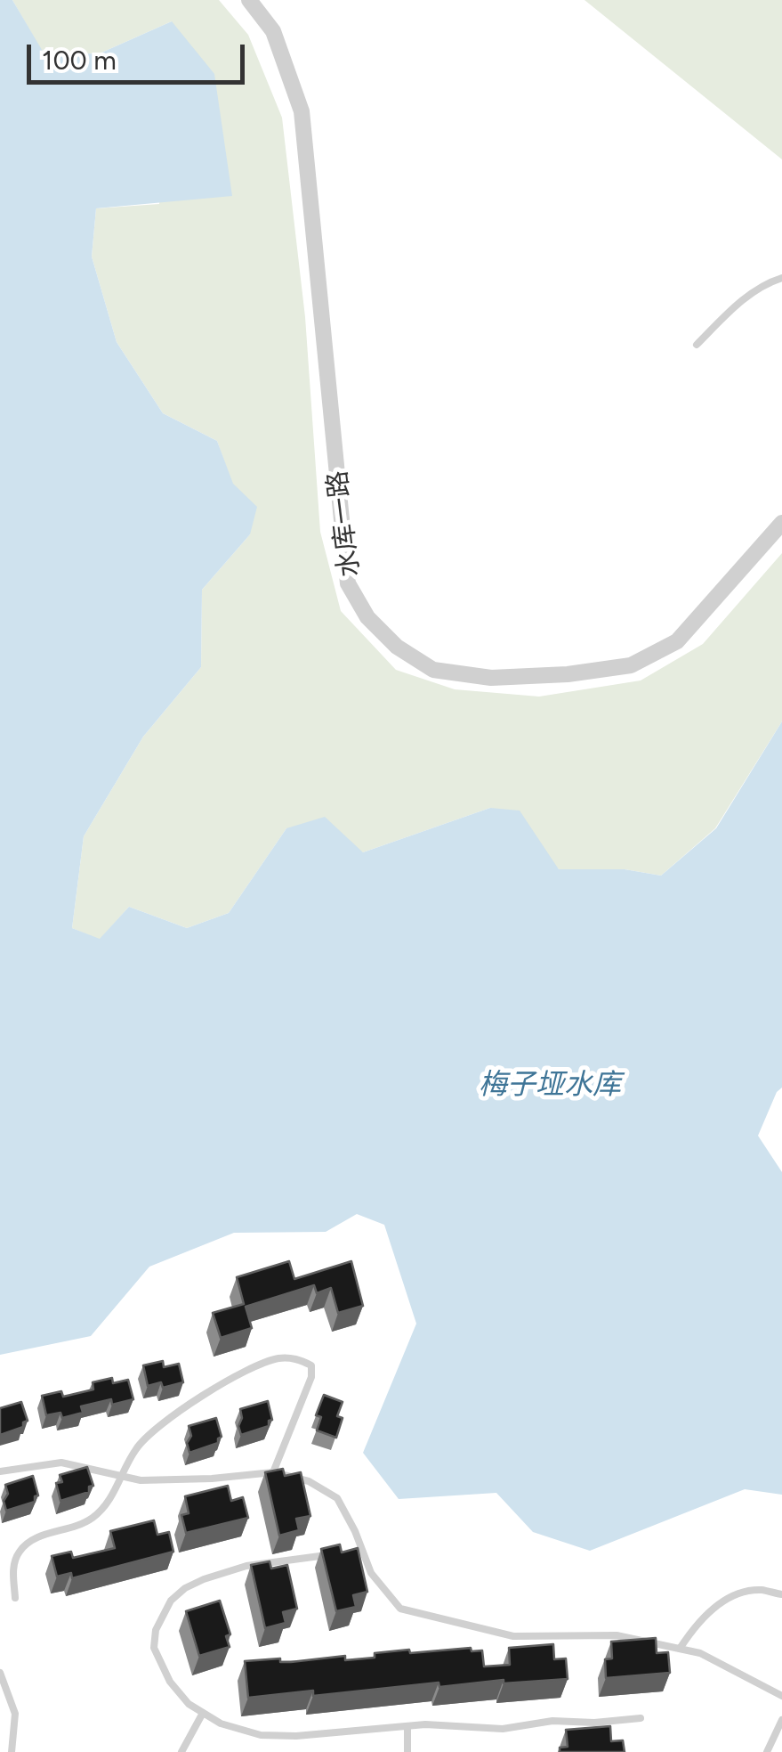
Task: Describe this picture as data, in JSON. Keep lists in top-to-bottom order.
{
  "streets": {
    "street": ["水库一路"]
  },
  "water": ["梅子垭水库"],
  "scale_bar": "100 m"
}
